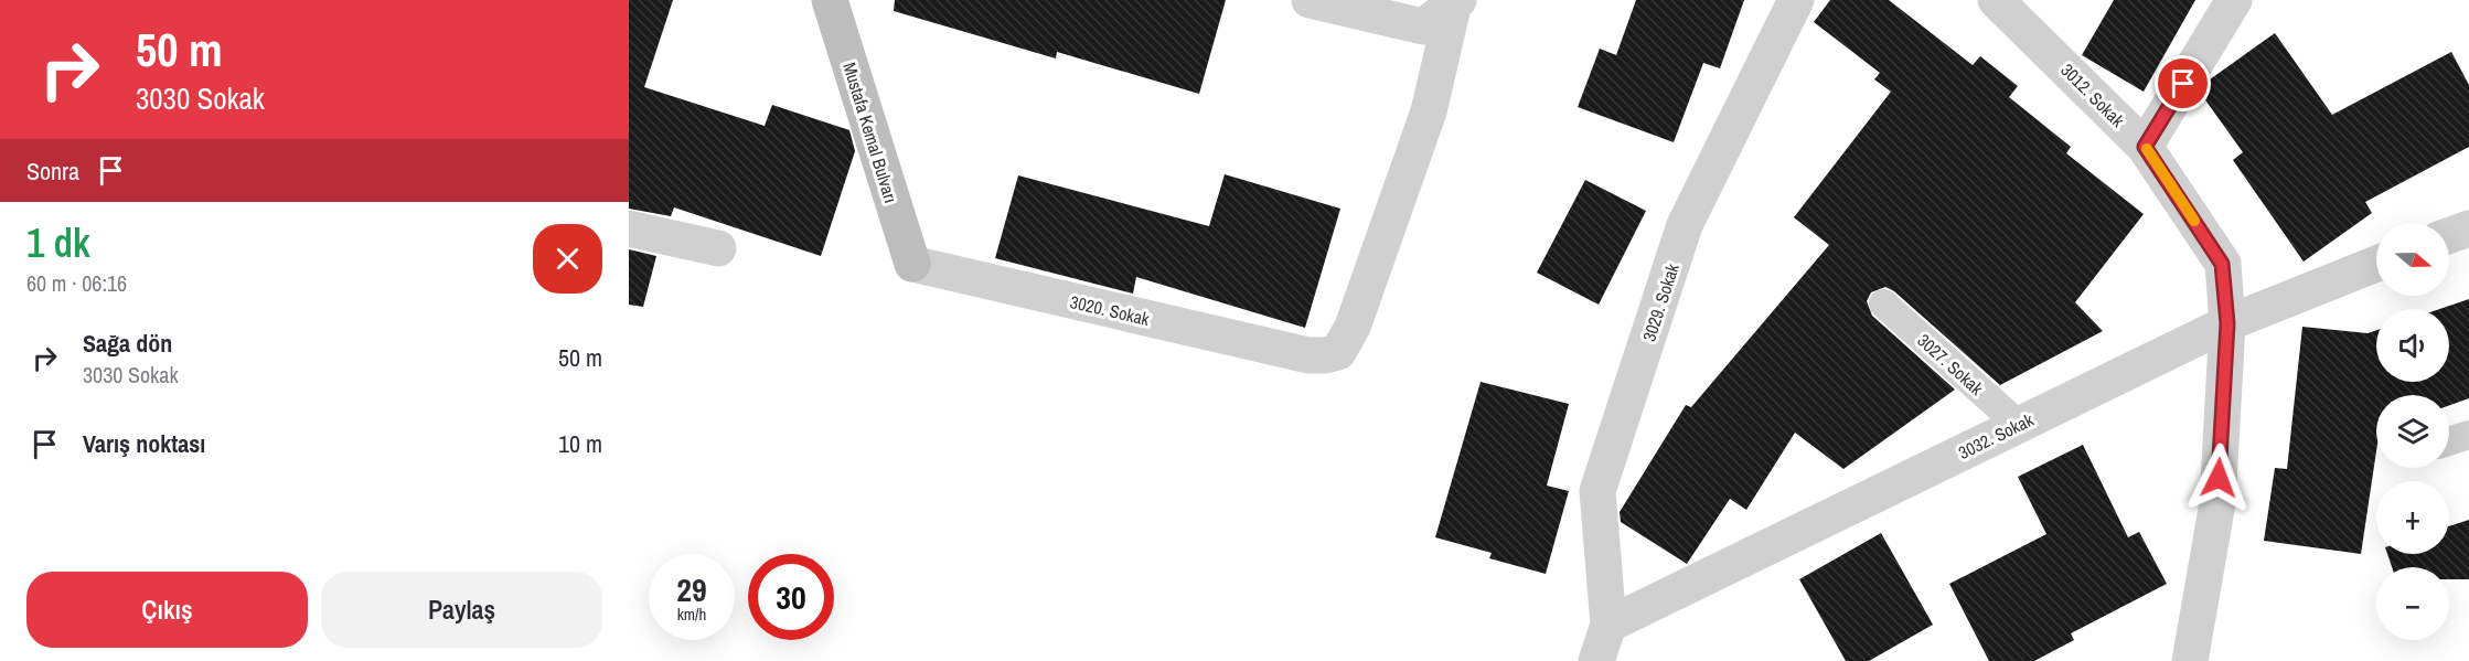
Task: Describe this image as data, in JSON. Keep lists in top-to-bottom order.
{
  "streets": {
    "street": [
      "3012. Sokak",
      "Mustafa Kemal Bulvarı",
      "3029. Sokak",
      "3020. Sokak",
      "3032. Sokak"
    ],
    "lane": ["3027. Sokak"]
  },
  "crossings": [
    ["3012. Sokak", "3032. Sokak"],
    ["Mustafa Kemal Bulvarı", "3020. Sokak"],
    ["3029. Sokak", "3032. Sokak"],
    ["3027. Sokak", "3032. Sokak"]
  ],
  "north": "right",
  "page": {
    "turn": ["50 m", "3030 Sokak"],
    "then": "Sonra",
    "heading": ["1 dk", "60 m · 06:16"],
    "map_buttons": ["+", "−"],
    "list": [
      {
        "name": "Sağa dön",
        "note": "3030 Sokak",
        "value": "50 m"
      },
      {
        "name": "Varış noktası",
        "value": "10 m"
      }
    ],
    "speed": "29 km/h",
    "limit": "30",
    "buttons": ["Çıkış", "Paylaş"]
  }
}
